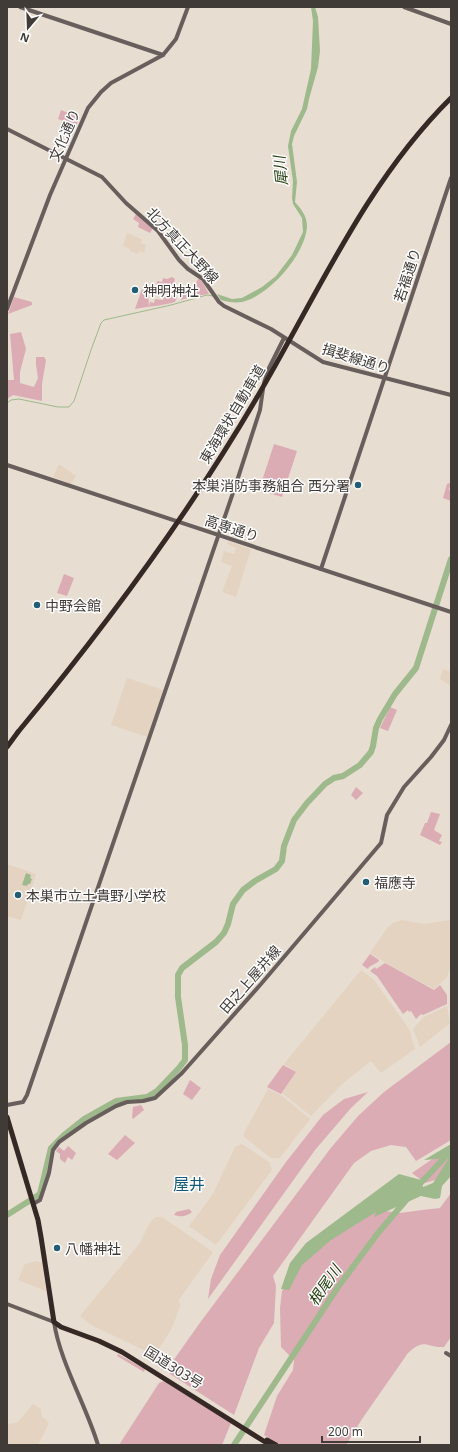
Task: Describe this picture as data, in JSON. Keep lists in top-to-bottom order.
{
  "streets": {
    "highway": ["東海環状自動車道", "国道303号"],
    "street": [
      "文化通り",
      "北方真正大野線",
      "若福通り",
      "揖斐線通り",
      "高専通り",
      "田之上屋井線"
    ]
  },
  "crossings": [
    ["文化通り", "北方真正大野線"],
    ["北方真正大野線", "揖斐線通り"],
    ["若福通り", "揖斐線通り"],
    ["若福通り", "高専通り"]
  ],
  "districts": ["屋井"],
  "water": ["犀川", "根尾川"],
  "places": [
    "神明神社",
    "本巣消防事務組合 西分署",
    "中野会館",
    "福應寺",
    "本巣市立土貴野小学校",
    "八幡神社"
  ],
  "scale_bar": "200 m",
  "north": "bottom"
}
